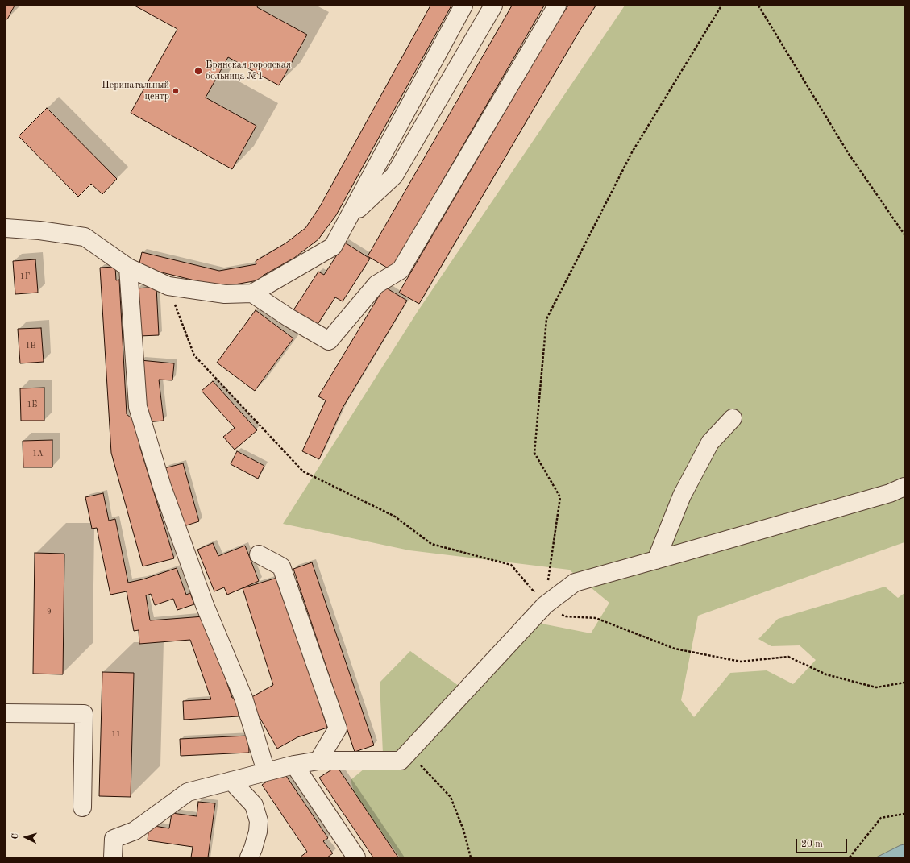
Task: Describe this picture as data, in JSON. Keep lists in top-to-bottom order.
{
  "places": ["Брянская городская больница №1", "Перинатальный центр"],
  "house_numbers": [
    "1Г",
    "1В",
    "1Б",
    "1А",
    "9",
    "11"
  ],
  "scale_bar": "20 m",
  "north": "left"
}
